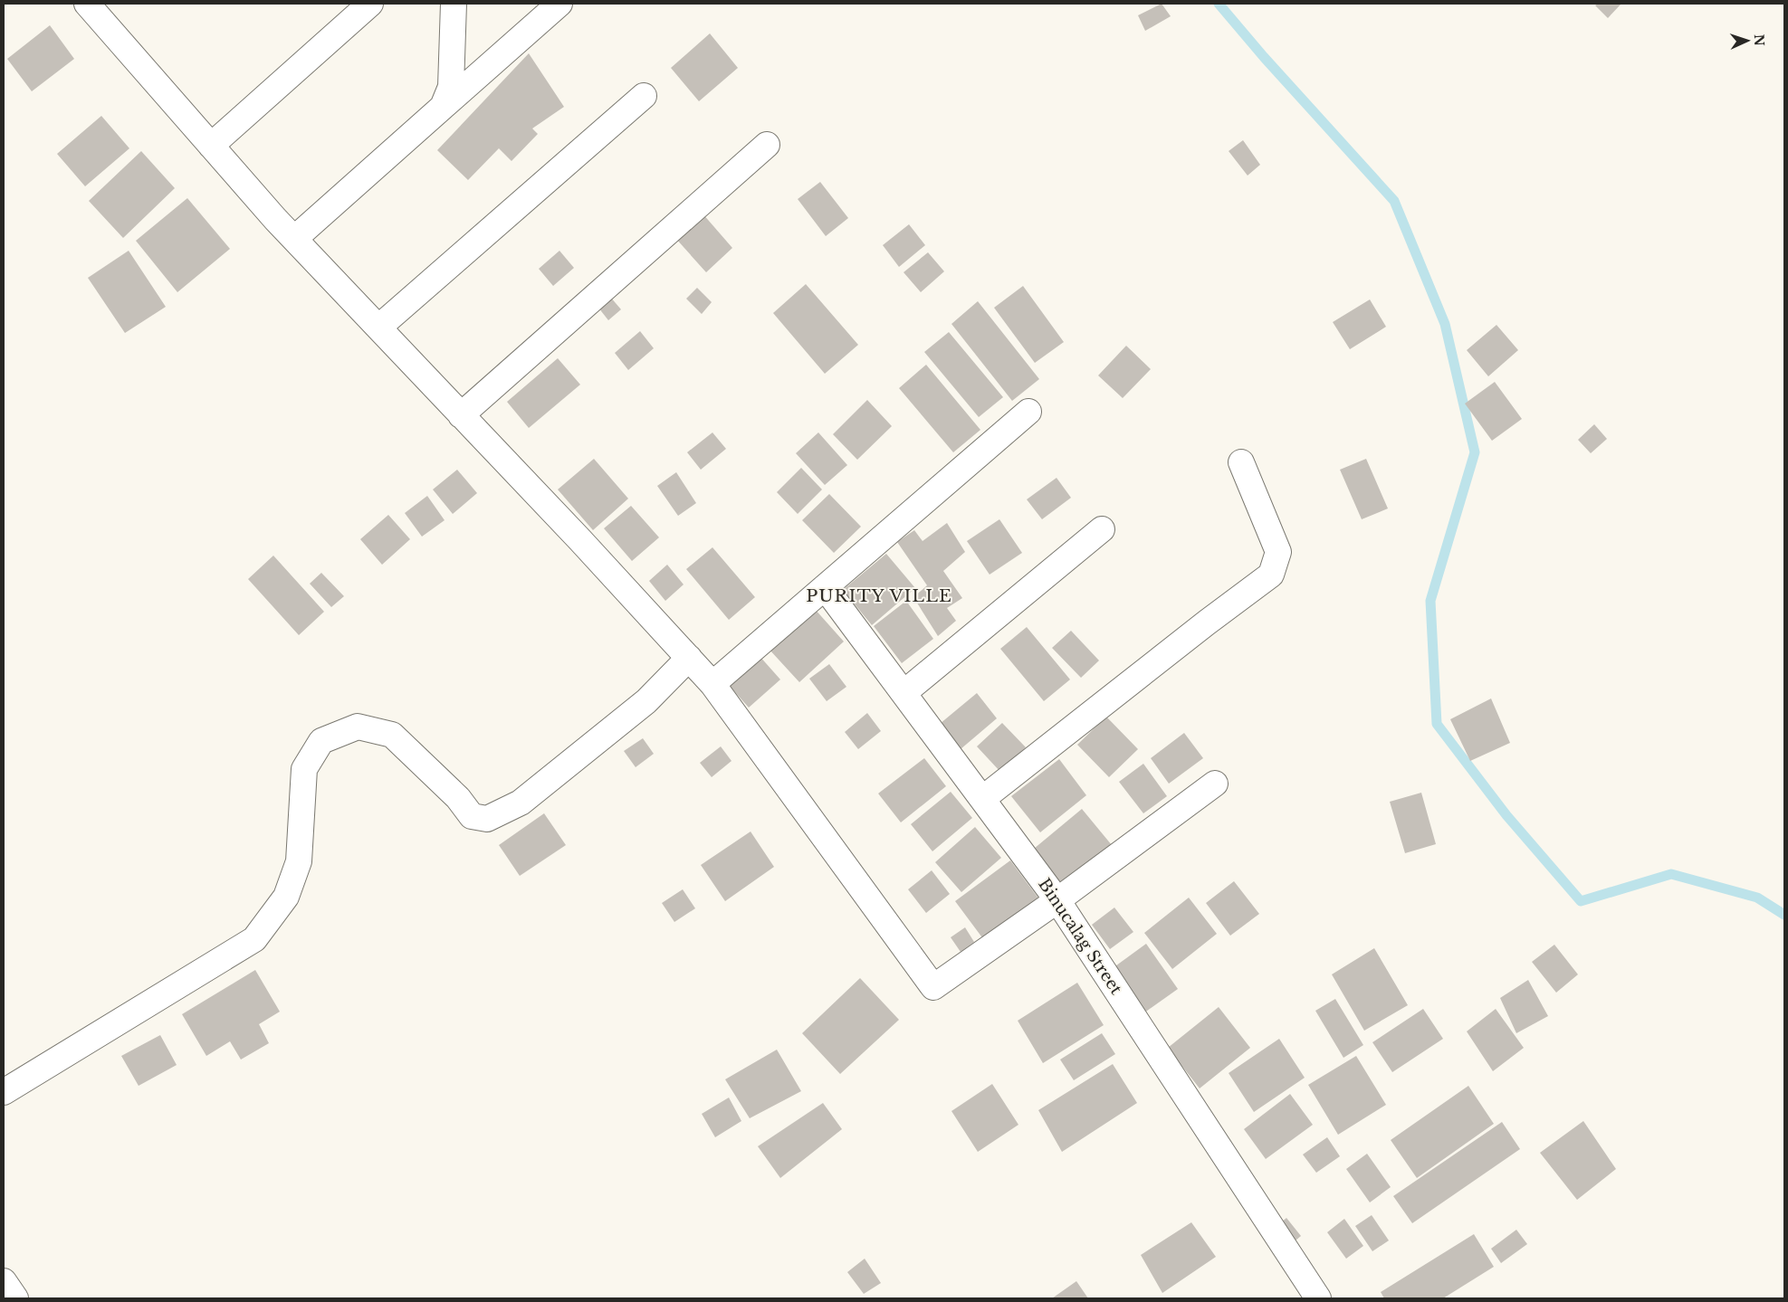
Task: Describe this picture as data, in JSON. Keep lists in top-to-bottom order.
{
  "streets": {
    "street": ["Binucalag Street"]
  },
  "districts": ["PURITY VILLE"],
  "north": "right"
}
